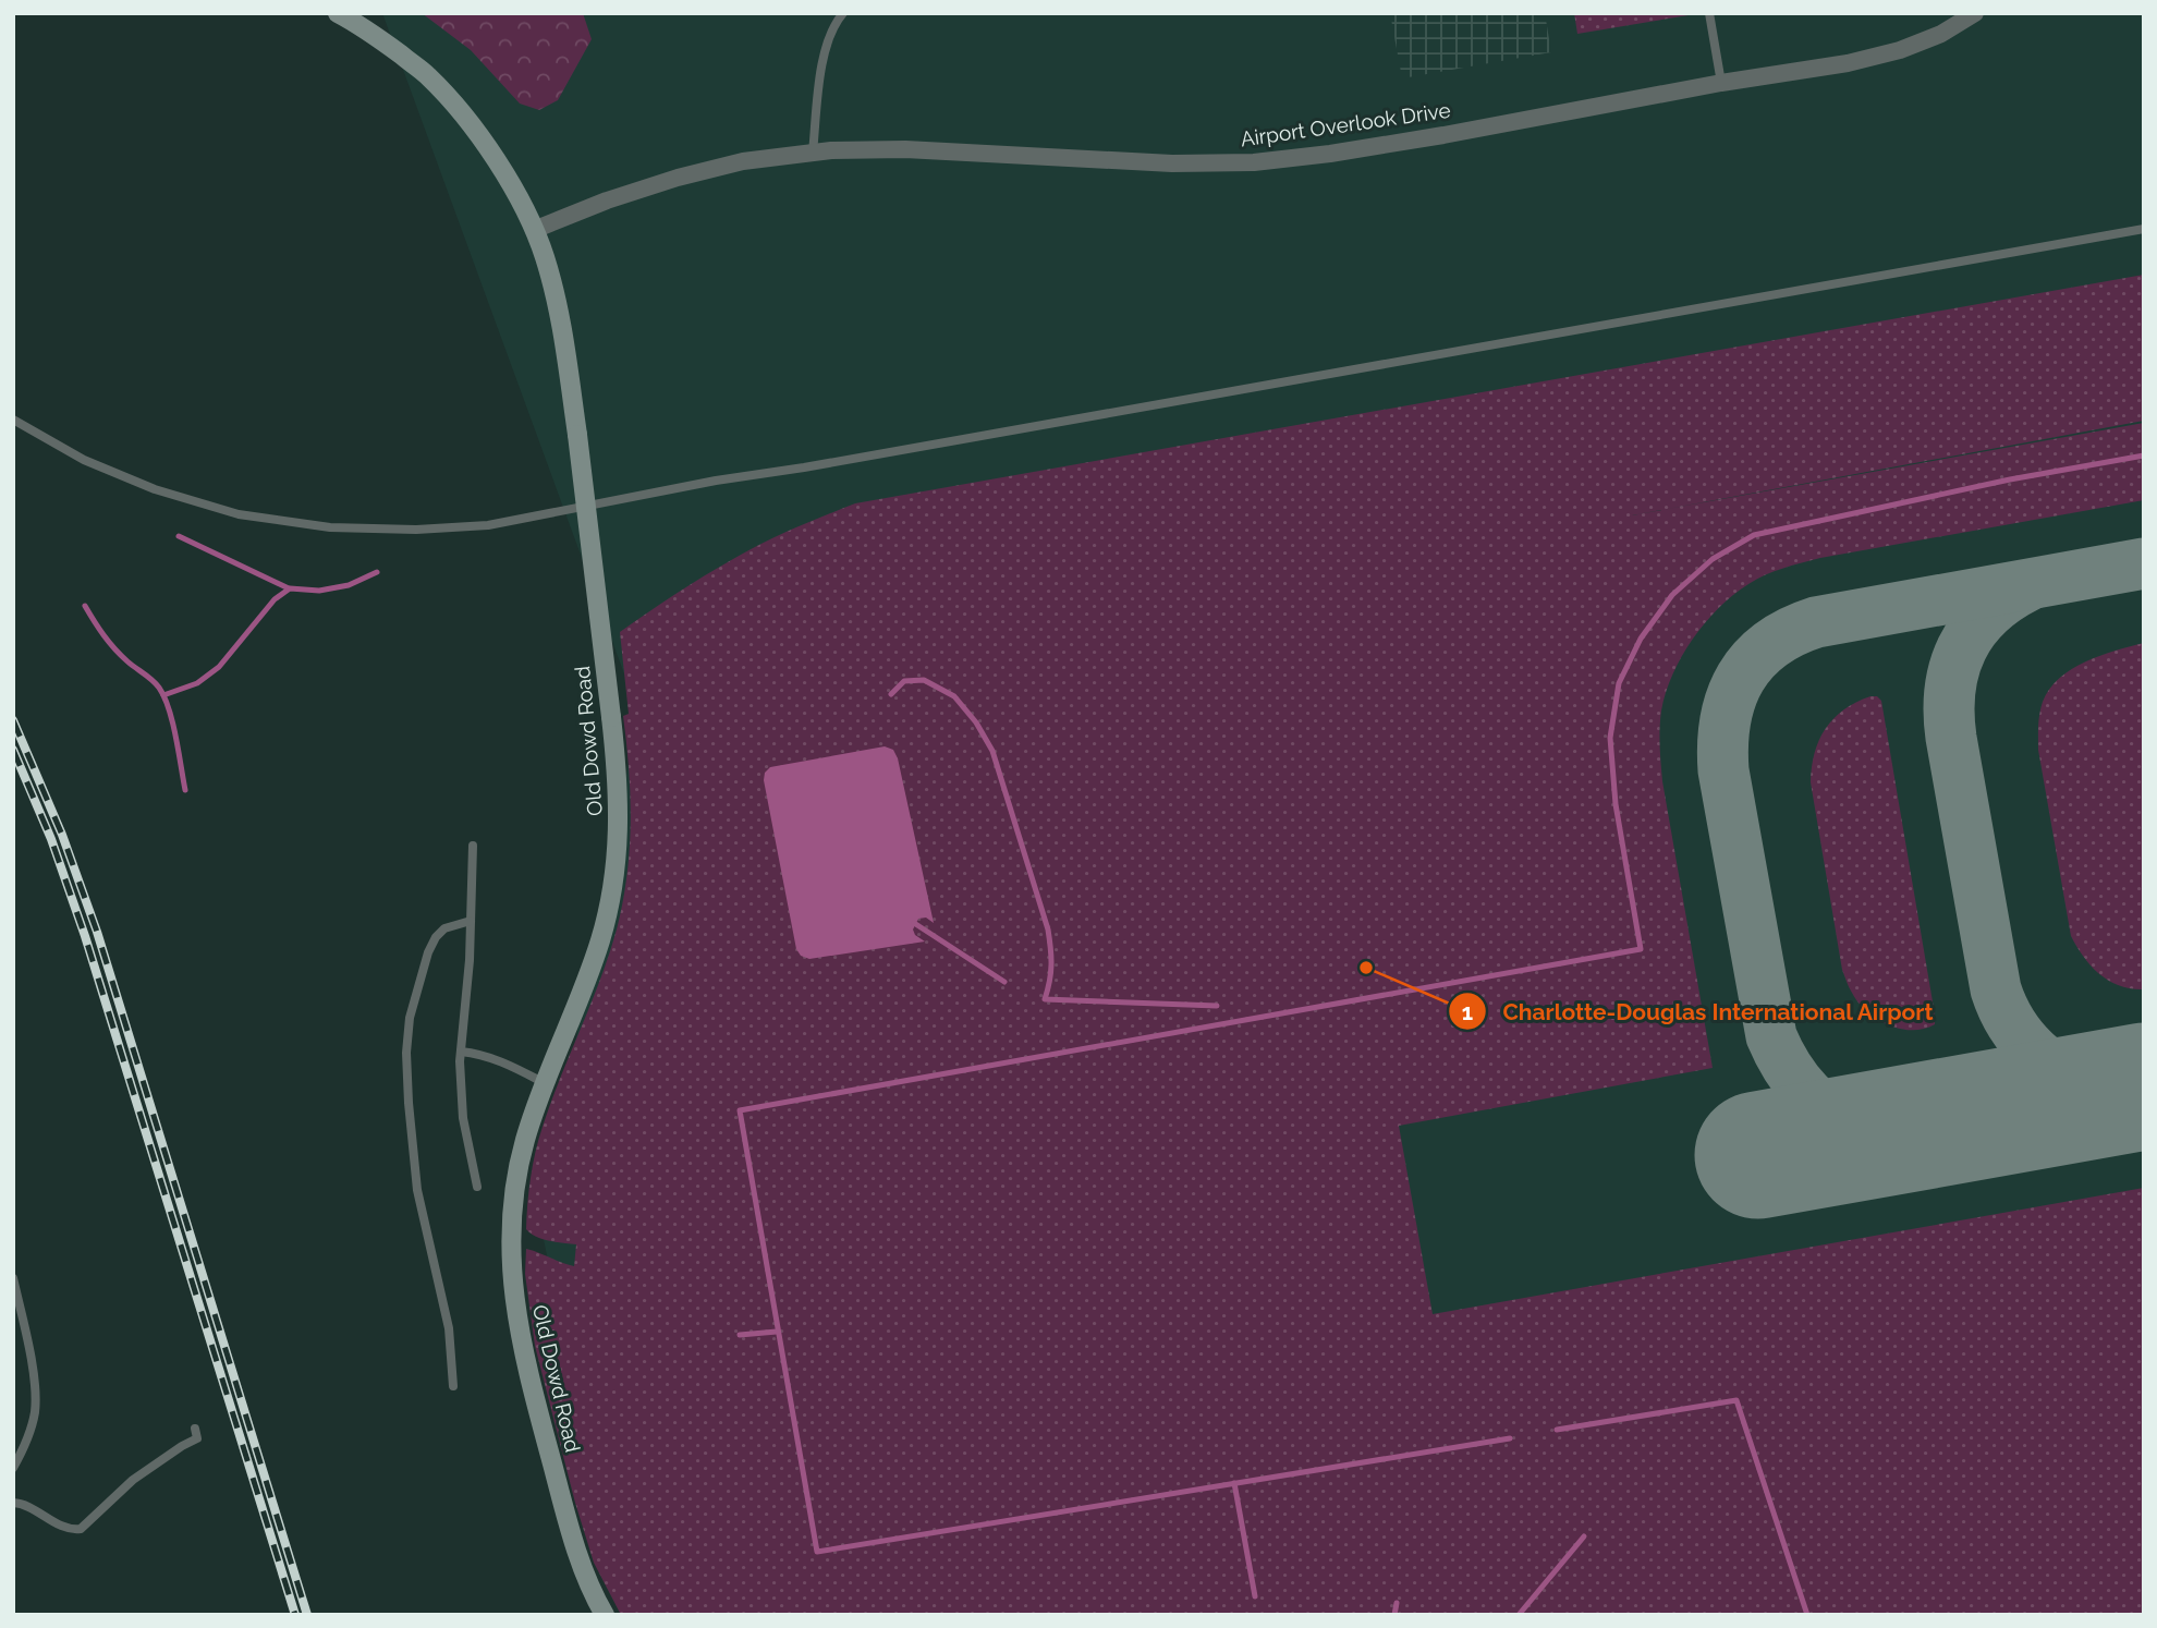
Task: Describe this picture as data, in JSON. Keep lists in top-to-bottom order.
{
  "streets": {
    "street": ["Airport Overlook Drive", "Old Dowd Road"]
  },
  "crossings": [
    ["Airport Overlook Drive", "Old Dowd Road"]
  ],
  "places": ["Charlotte-Douglas International Airport"]
}
